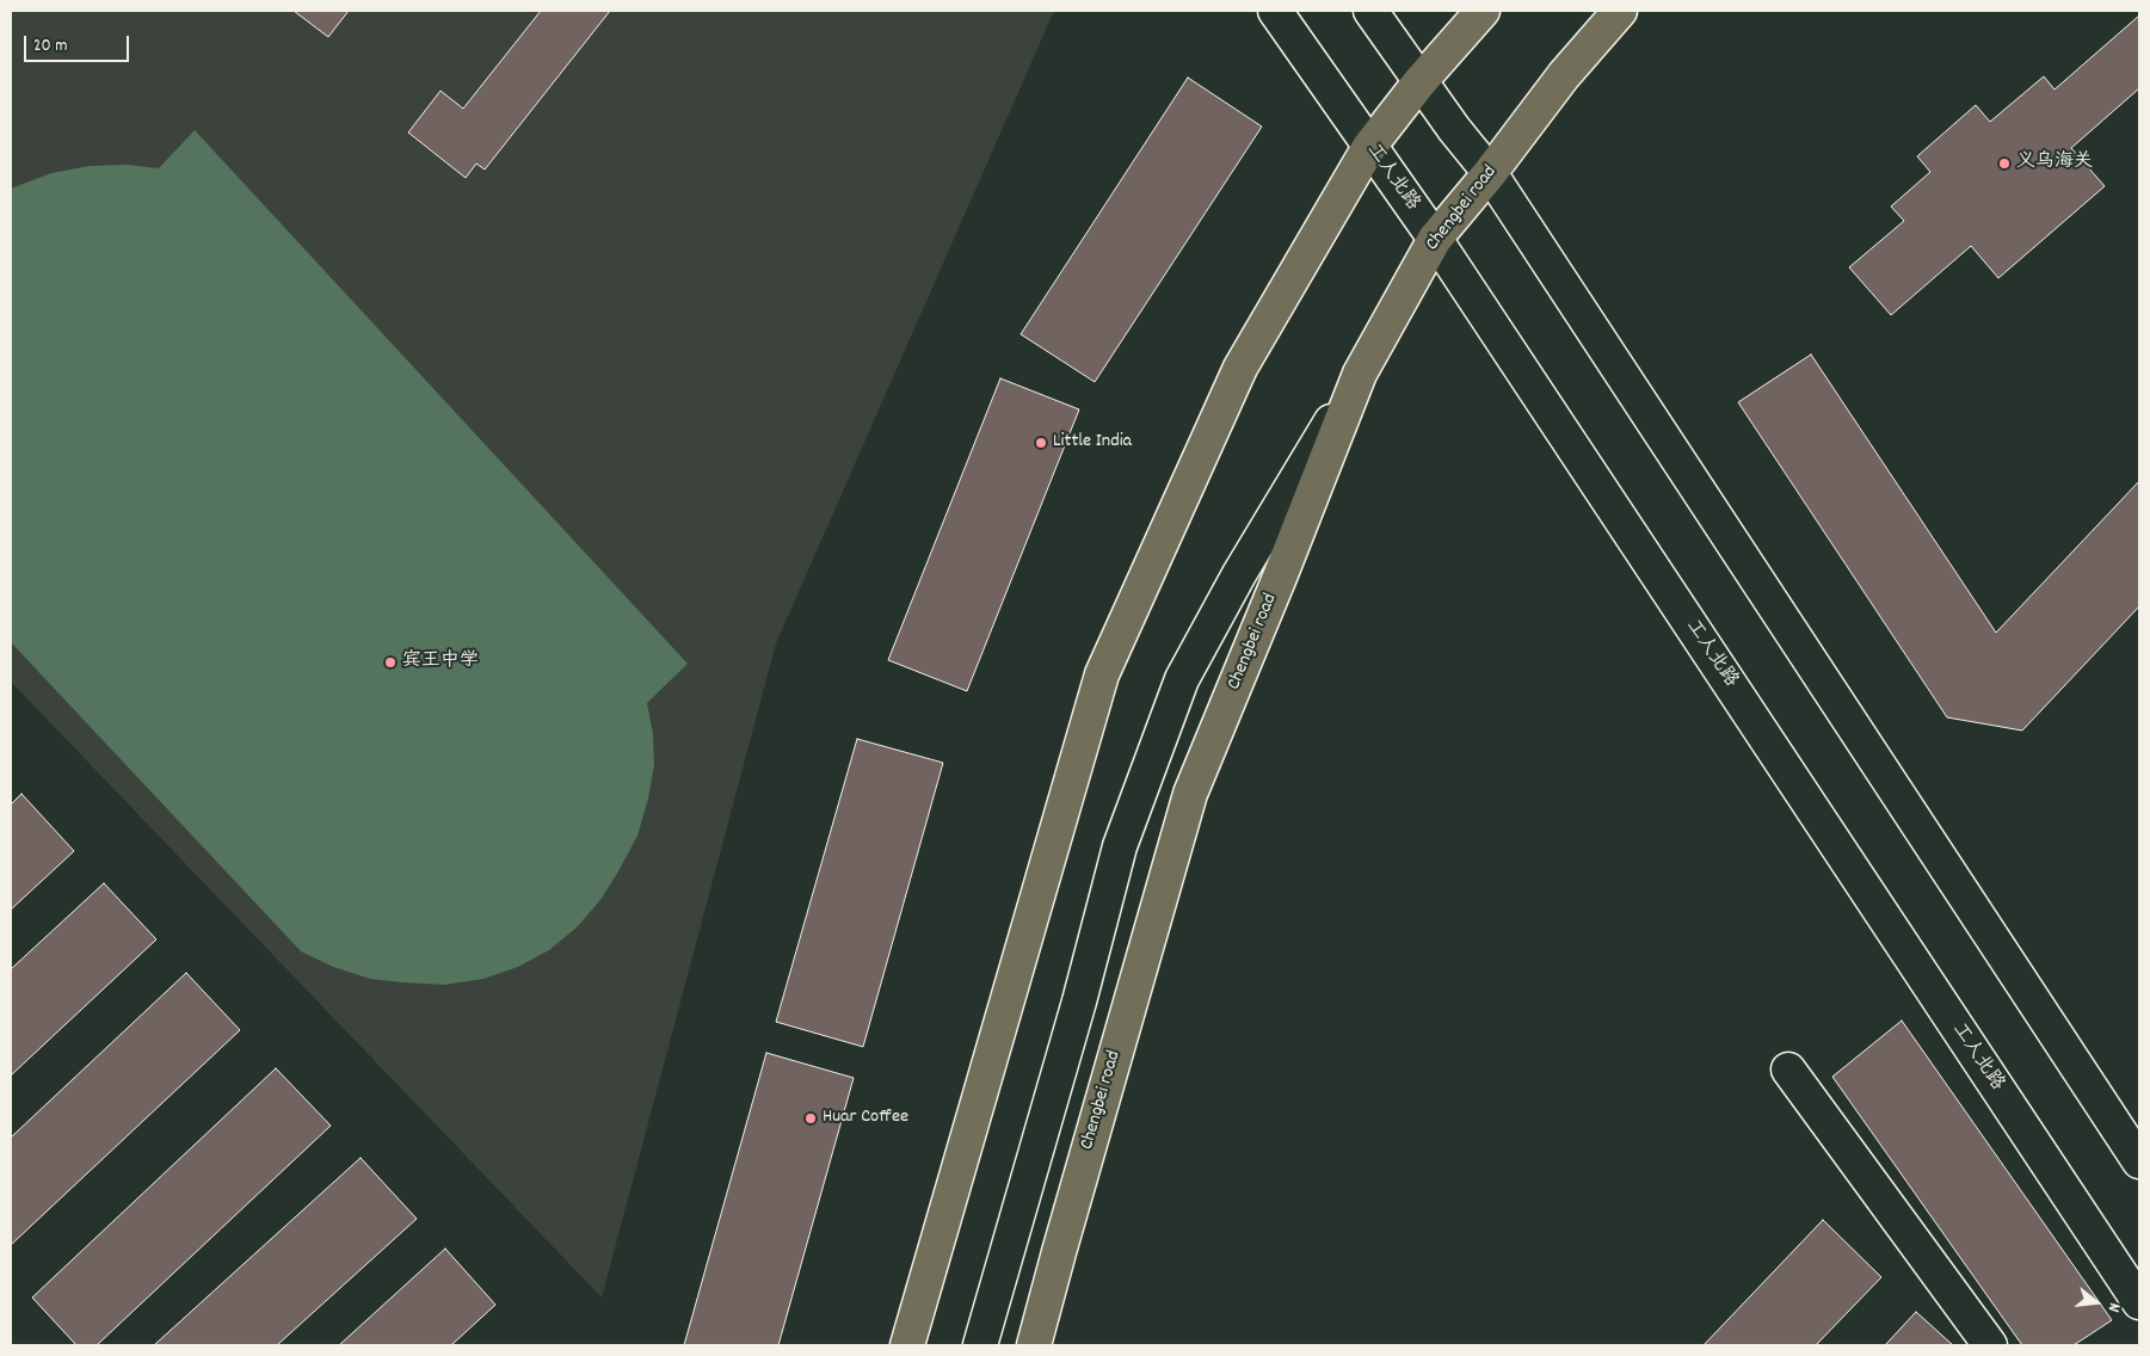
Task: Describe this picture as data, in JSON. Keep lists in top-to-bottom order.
{
  "streets": {
    "main road": ["工人北路", "Chengbei road"]
  },
  "crossings": [
    ["工人北路", "Chengbei road"]
  ],
  "places": [
    "义乌海关",
    "Little India",
    "宾王中学",
    "Huar Coffee"
  ],
  "scale_bar": "20 m",
  "north": "right"
}
